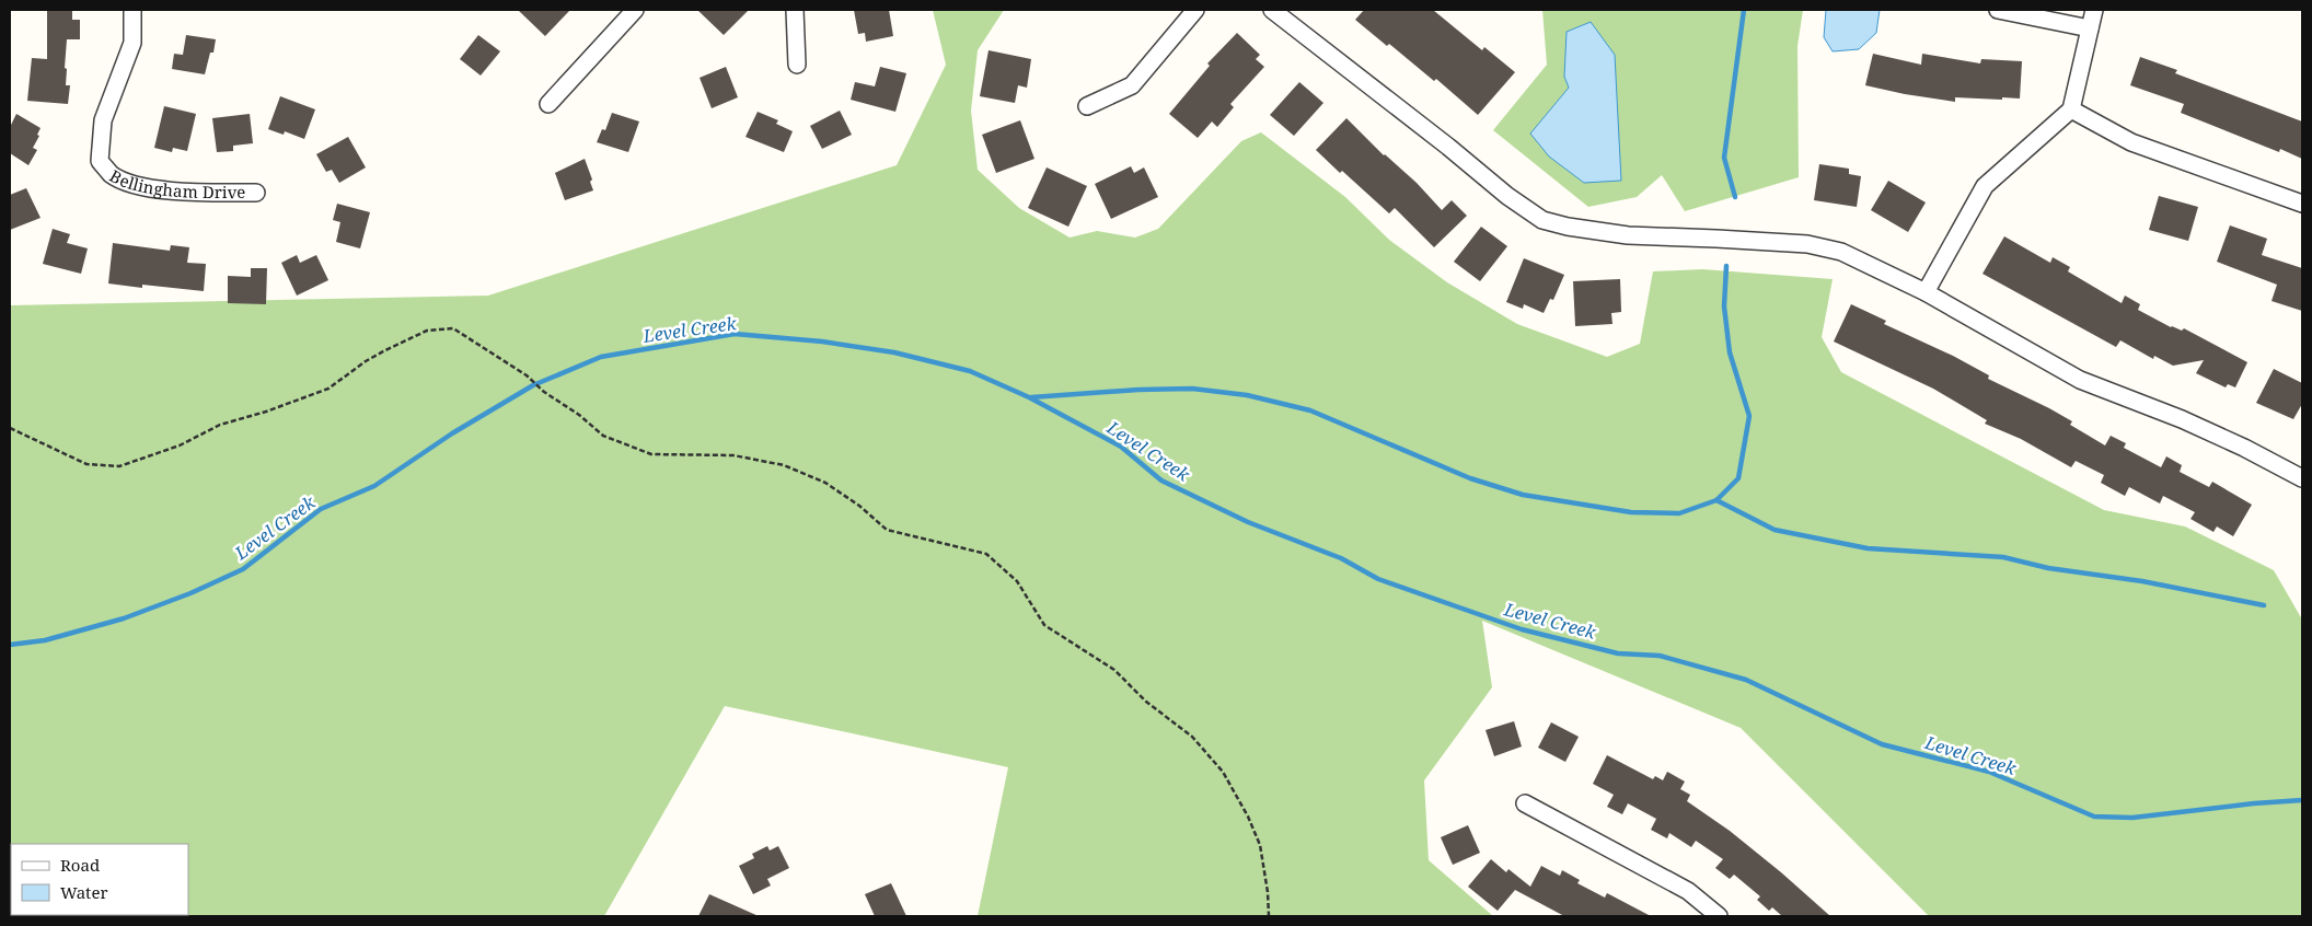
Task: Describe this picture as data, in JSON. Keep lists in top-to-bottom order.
{
  "streets": {
    "street": ["Bellingham Drive"]
  },
  "water": ["Level Creek"],
  "legend": ["Road", "Water"]
}
